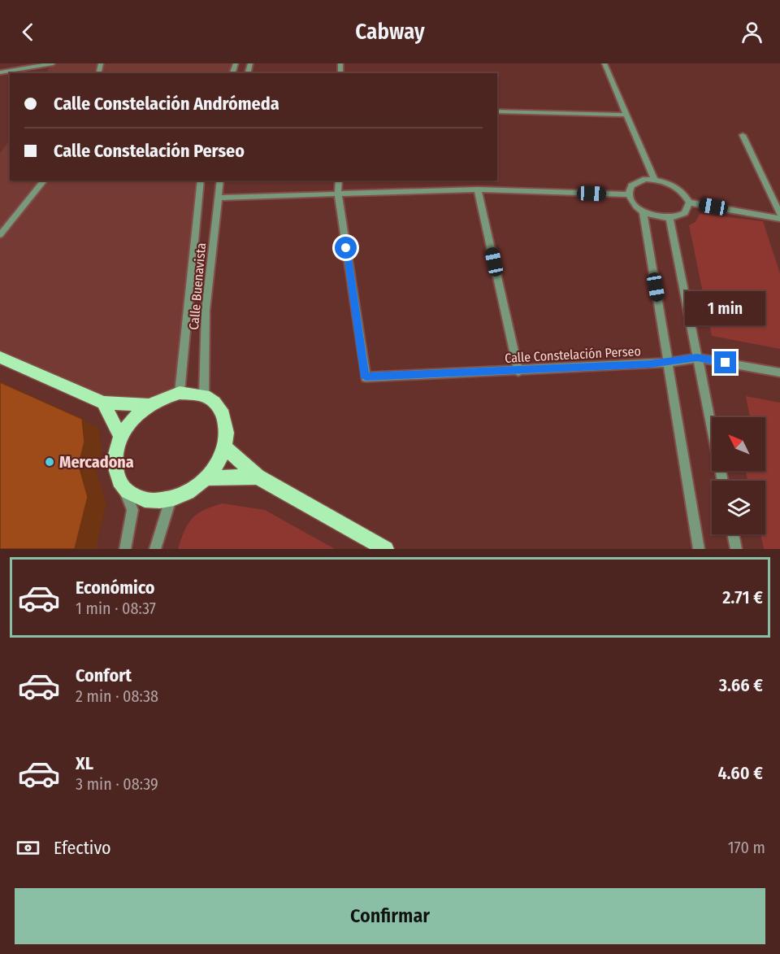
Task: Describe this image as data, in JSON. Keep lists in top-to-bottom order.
{
  "streets": {
    "street": ["Calle Buenavista", "Calle Constelación Perseo"]
  },
  "places": ["Mercadona"],
  "north": "top left",
  "page": {
    "header": "Cabway",
    "banner": ["Calle Constelación Andrómeda", "Calle Constelación Perseo"],
    "bubble": "1 min",
    "list": [
      {
        "name": "Económico",
        "note": "1 min · 08:37",
        "value": "2.71 €"
      },
      {
        "name": "Confort",
        "note": "2 min · 08:38",
        "value": "3.66 €"
      },
      {
        "name": "XL",
        "note": "3 min · 08:39",
        "value": "4.60 €"
      }
    ],
    "pay": ["Efectivo", "170 m"],
    "buttons": "Confirmar"
  }
}
